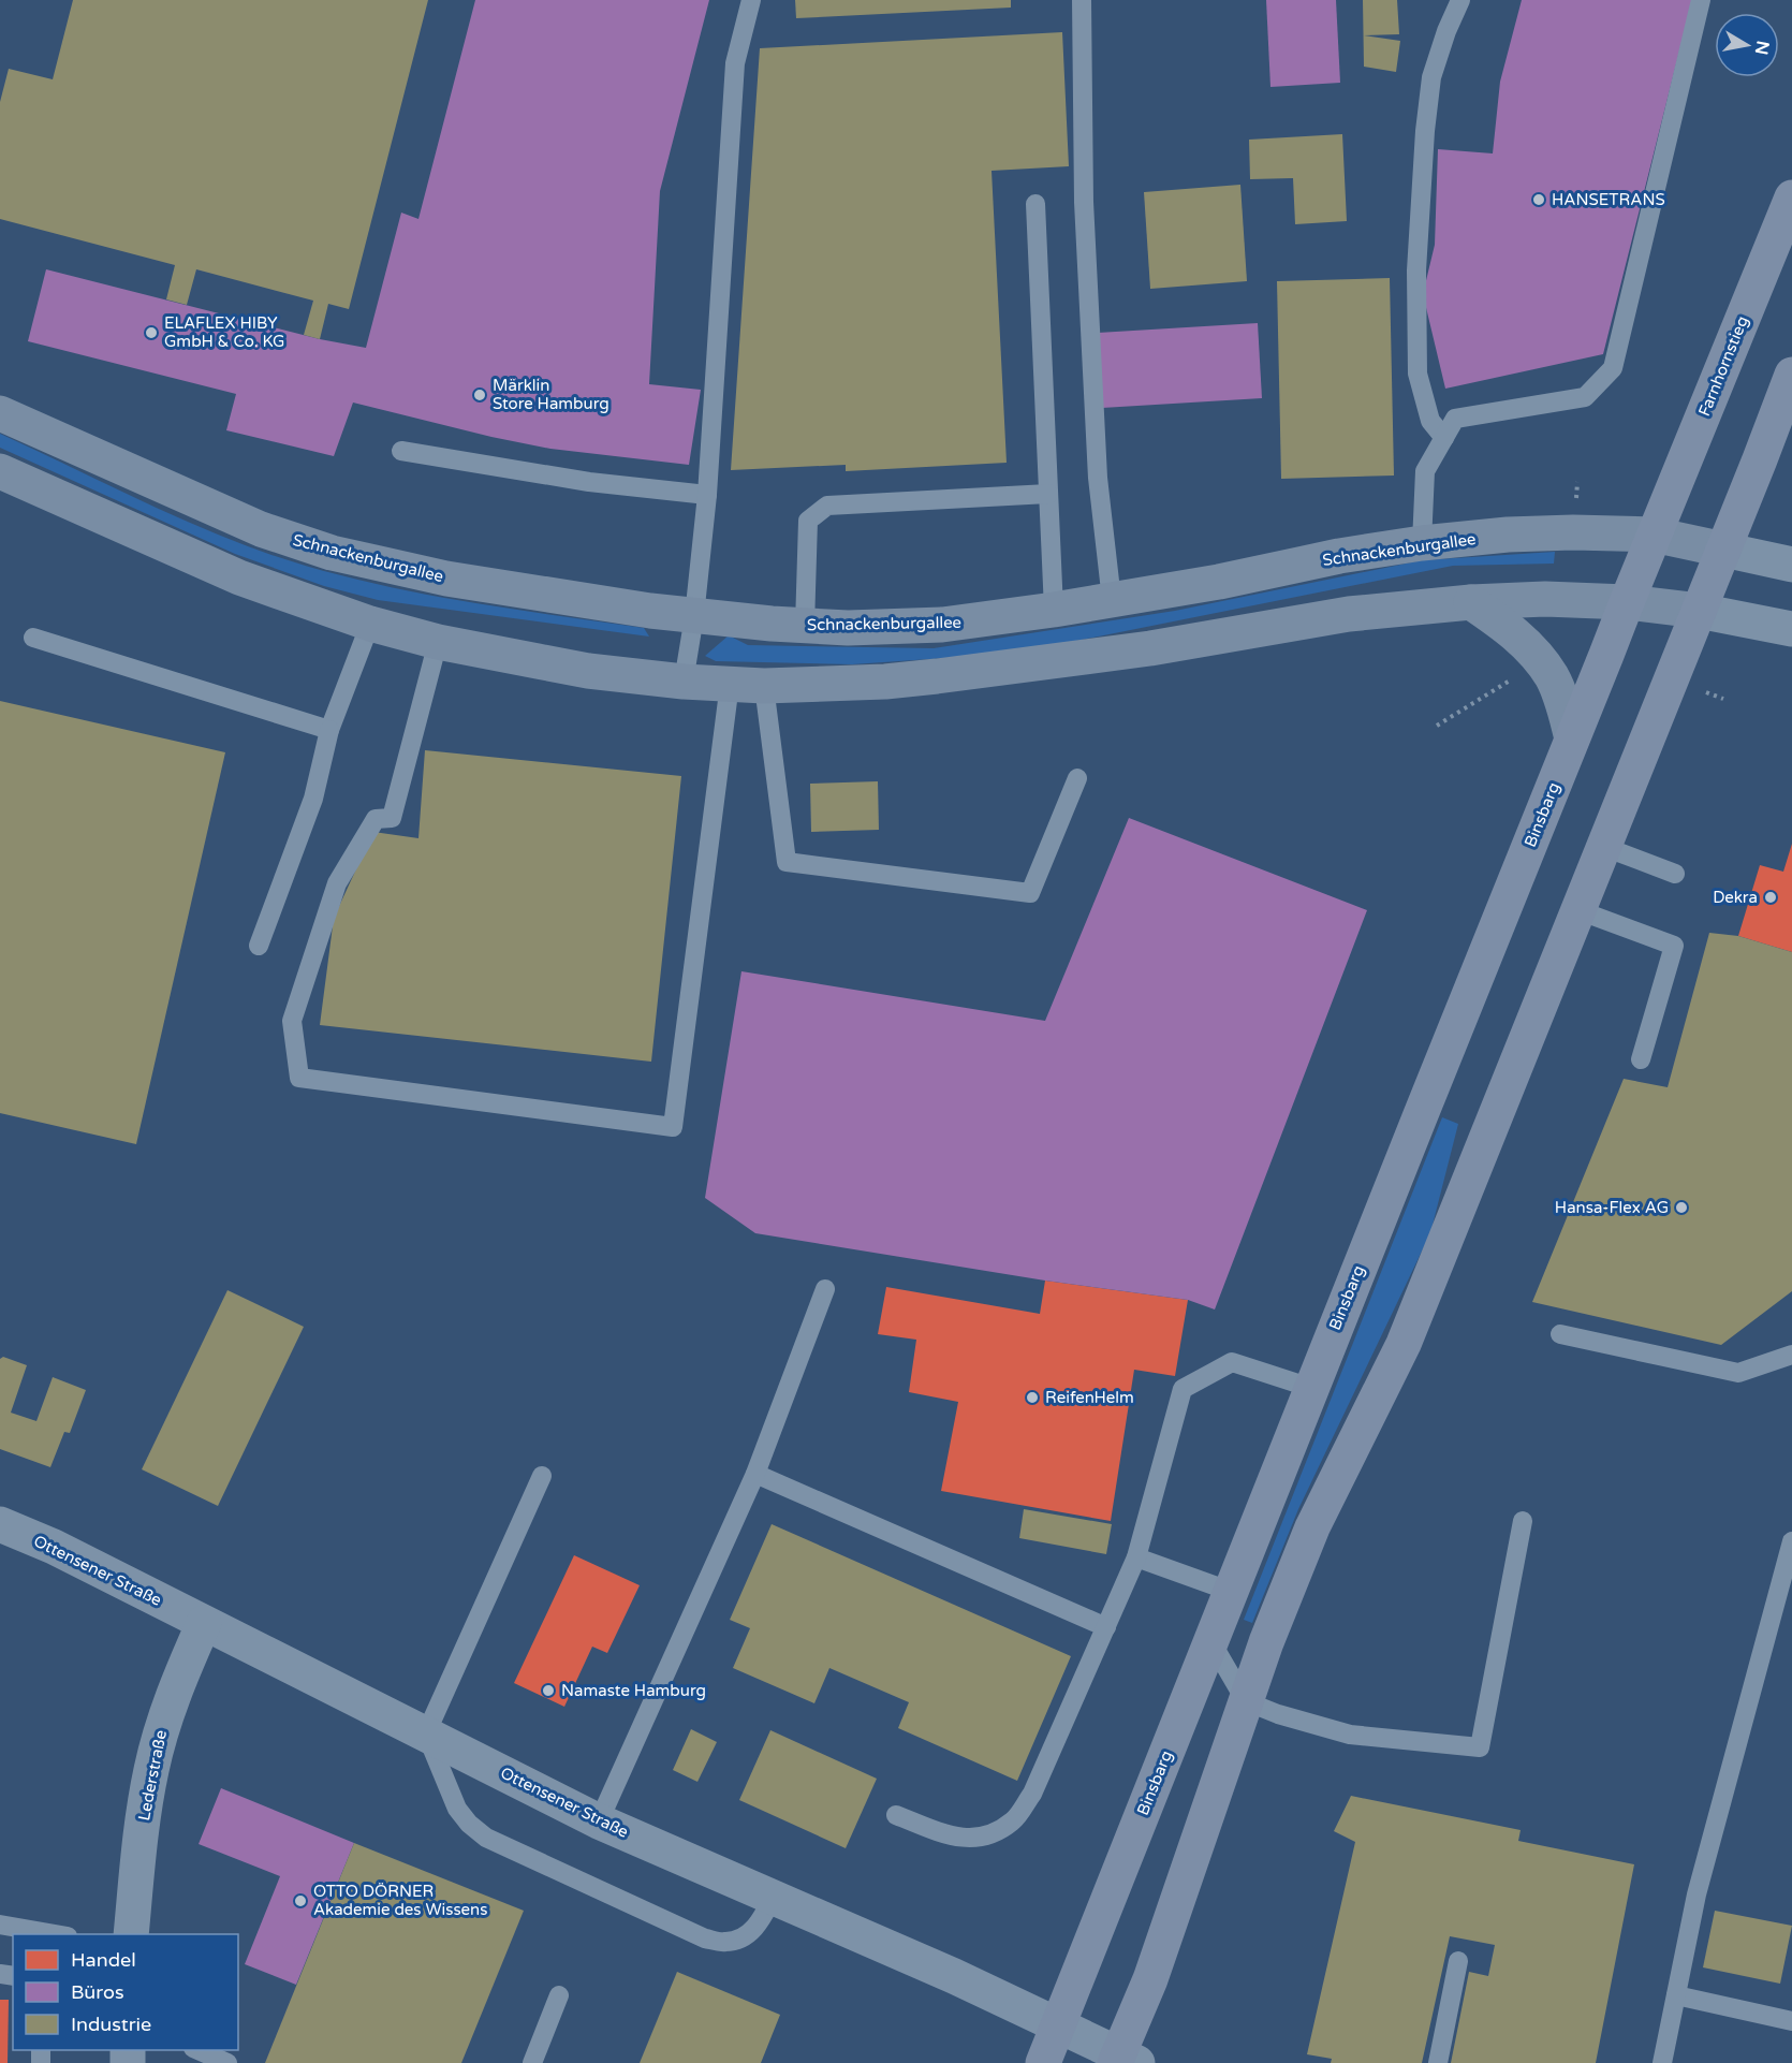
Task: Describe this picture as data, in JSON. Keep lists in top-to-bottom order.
{
  "streets": {
    "main road": ["Farnhornstieg", "Schnackenburgallee", "Binsbarg"],
    "street": ["Ottensener Straße", "Lederstraße"]
  },
  "crossings": [
    ["Farnhornstieg", "Schnackenburgallee"],
    ["Farnhornstieg", "Binsbarg"],
    ["Schnackenburgallee", "Binsbarg"],
    ["Binsbarg", "Ottensener Straße"],
    ["Ottensener Straße", "Lederstraße"]
  ],
  "places": [
    "HANSETRANS",
    "ELAFLEX HIBY GmbH & Co. KG",
    "Märklin Store Hamburg",
    "Dekra",
    "Hansa-Flex AG",
    "ReifenHelm",
    "Namaste Hamburg",
    "OTTO DÖRNER Akademie des Wissens"
  ],
  "legend": ["Handel", "Büros", "Industrie"],
  "north": "right"
}
